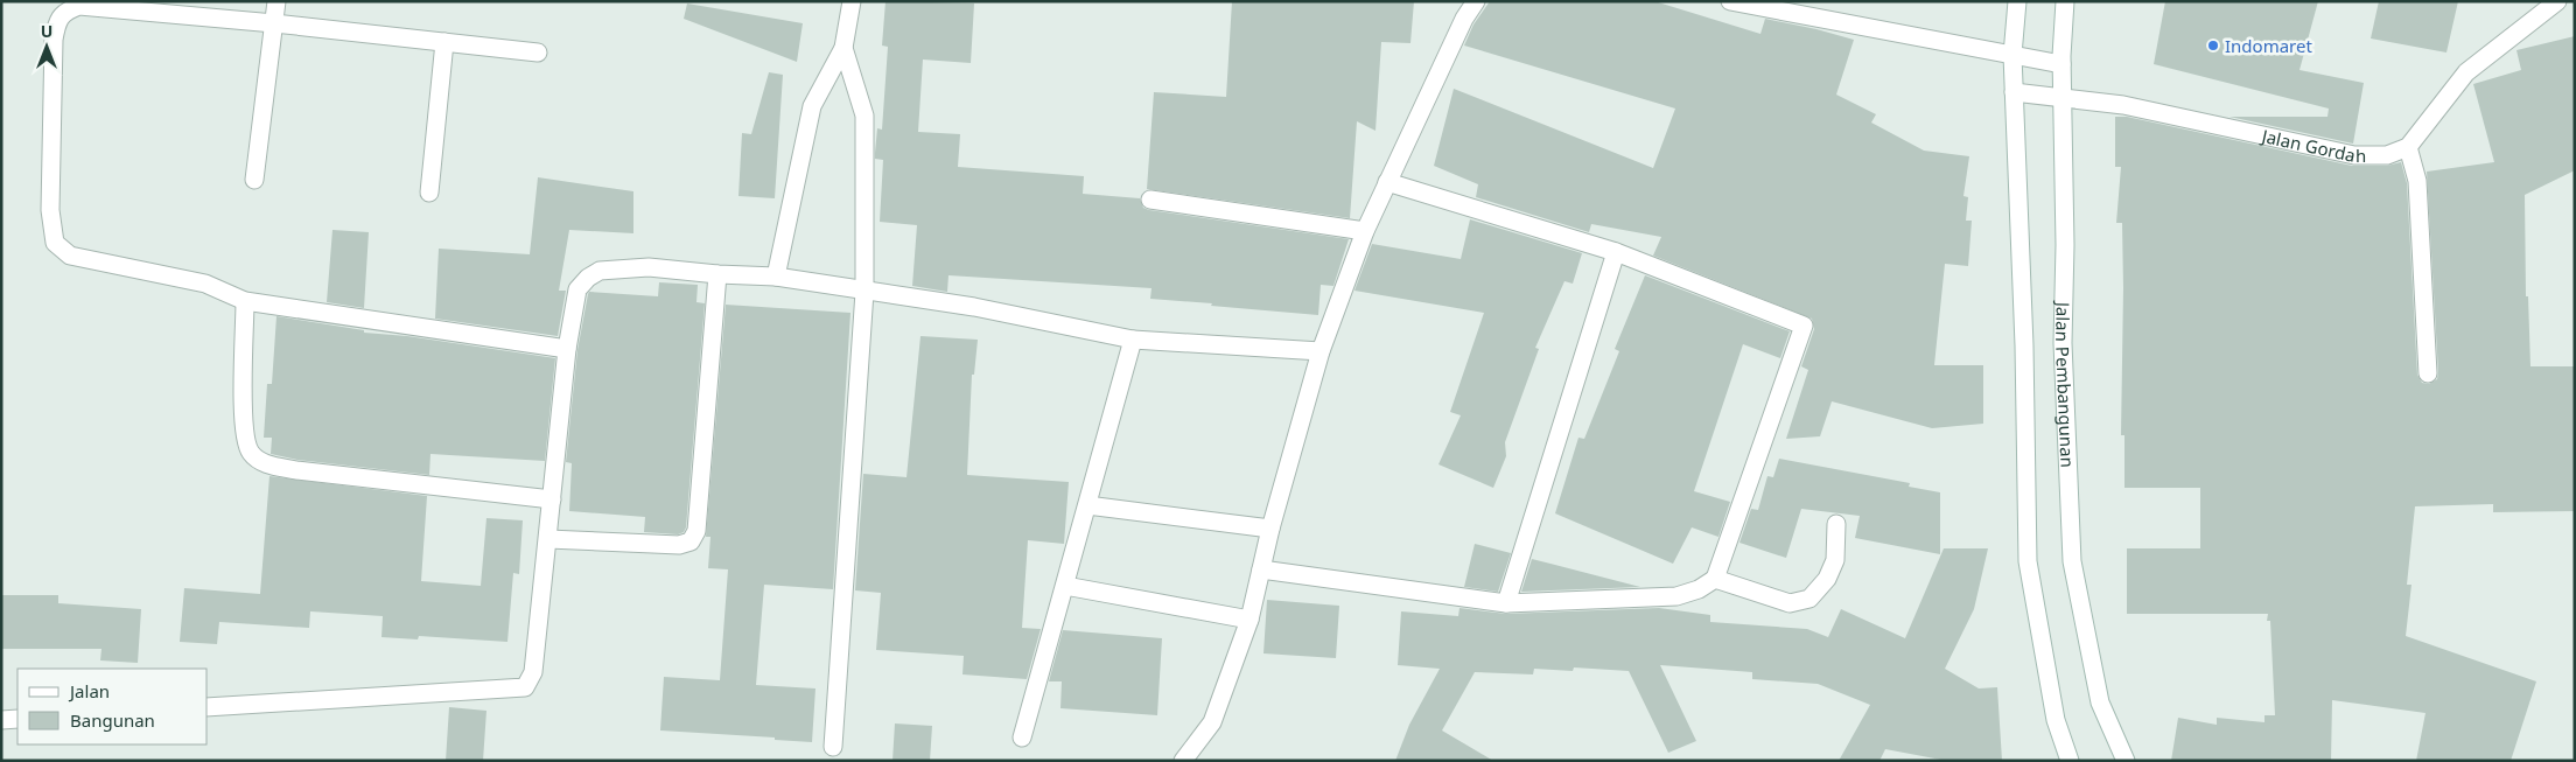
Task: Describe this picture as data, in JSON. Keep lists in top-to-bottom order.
{
  "streets": {
    "street": ["Jalan Gordah", "Jalan Pembangunan"]
  },
  "crossings": [
    ["Jalan Gordah", "Jalan Pembangunan"]
  ],
  "places": ["Indomaret"],
  "legend": ["Jalan", "Bangunan"],
  "north": "top"
}
